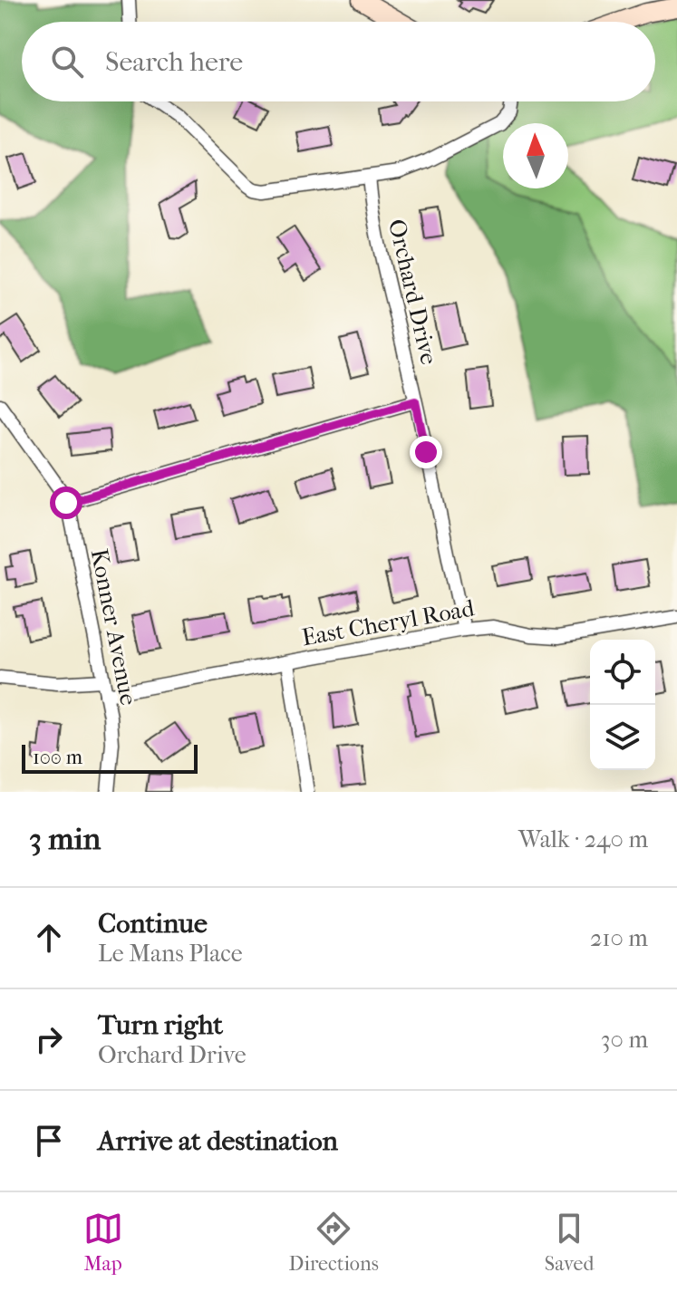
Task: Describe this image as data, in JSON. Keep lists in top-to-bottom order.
{
  "streets": {
    "street": ["Orchard Drive", "East Cheryl Road", "Konner Avenue"]
  },
  "crossings": [
    ["Orchard Drive", "East Cheryl Road"],
    ["East Cheryl Road", "Konner Avenue"]
  ],
  "scale_bar": "100 m",
  "north": "top",
  "page": {
    "search": "Search here",
    "scale": "100 m",
    "heading": ["3 min", "Walk · 240 m"],
    "list": [
      ["Continue", "Le Mans Place", "210 m"],
      ["Turn right", "Orchard Drive", "30 m"],
      "Arrive at destination"
    ],
    "nav": ["Map", "Directions", "Saved"]
  }
}
